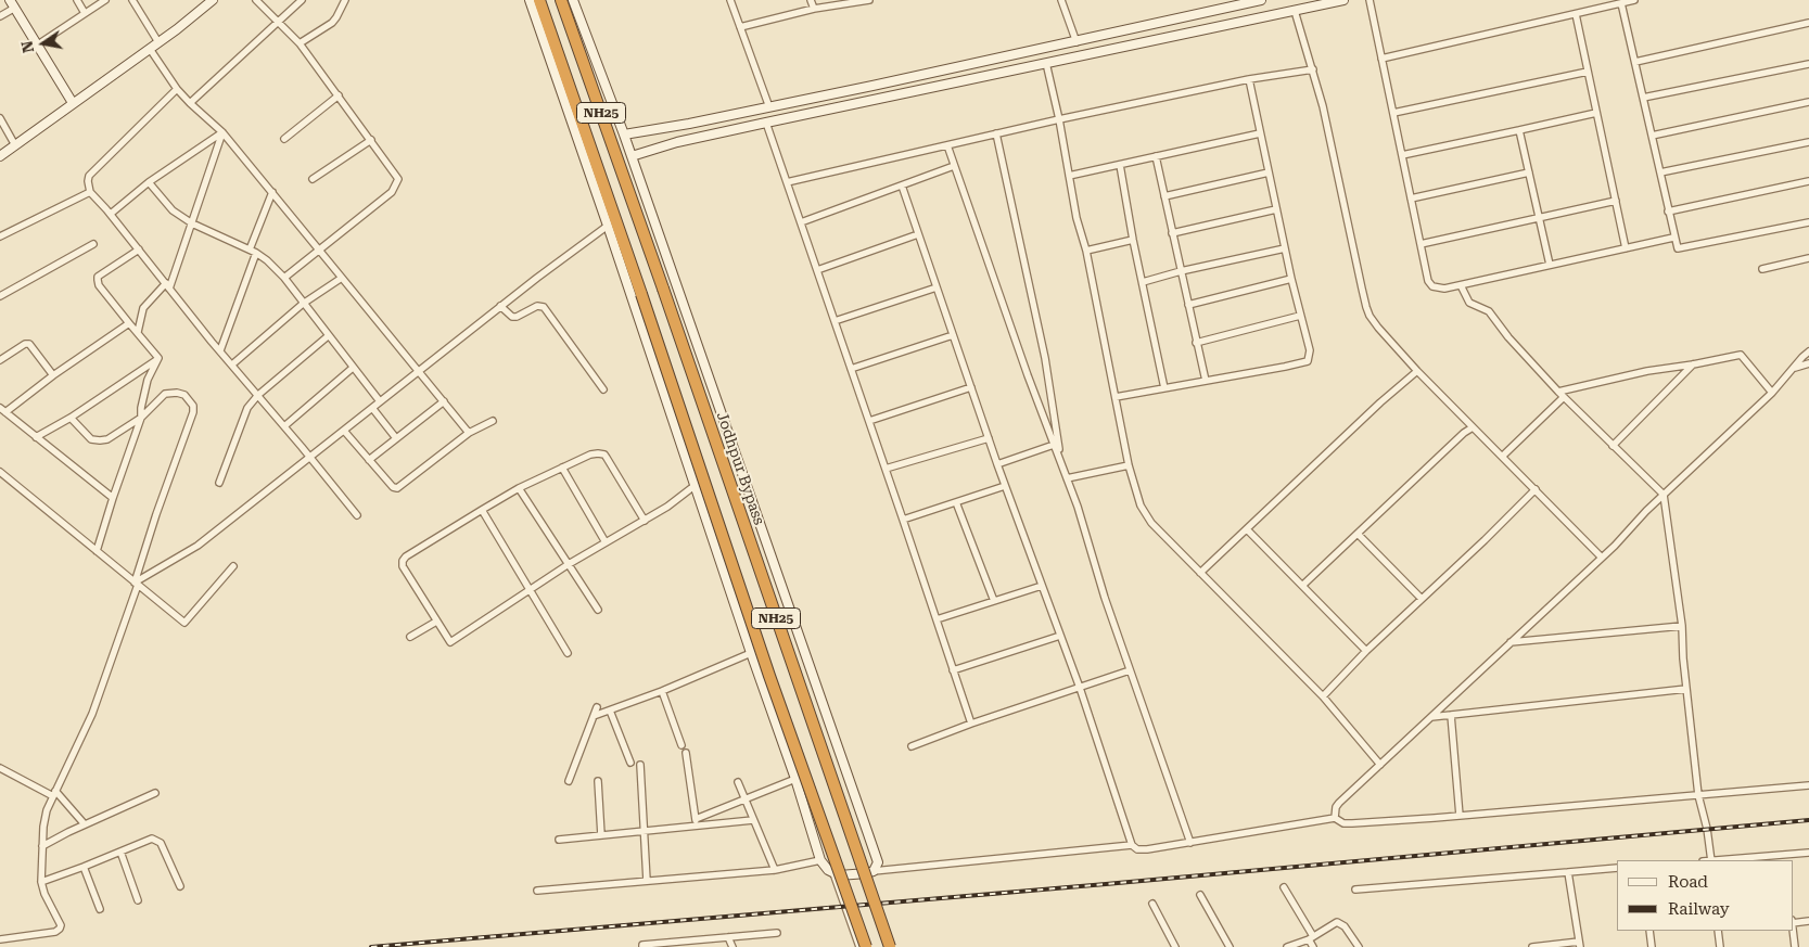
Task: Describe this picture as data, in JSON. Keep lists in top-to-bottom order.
{
  "streets": {
    "highway": ["NH25", "Jodhpur Bypass"]
  },
  "legend": ["Road", "Railway"],
  "north": "left"
}
